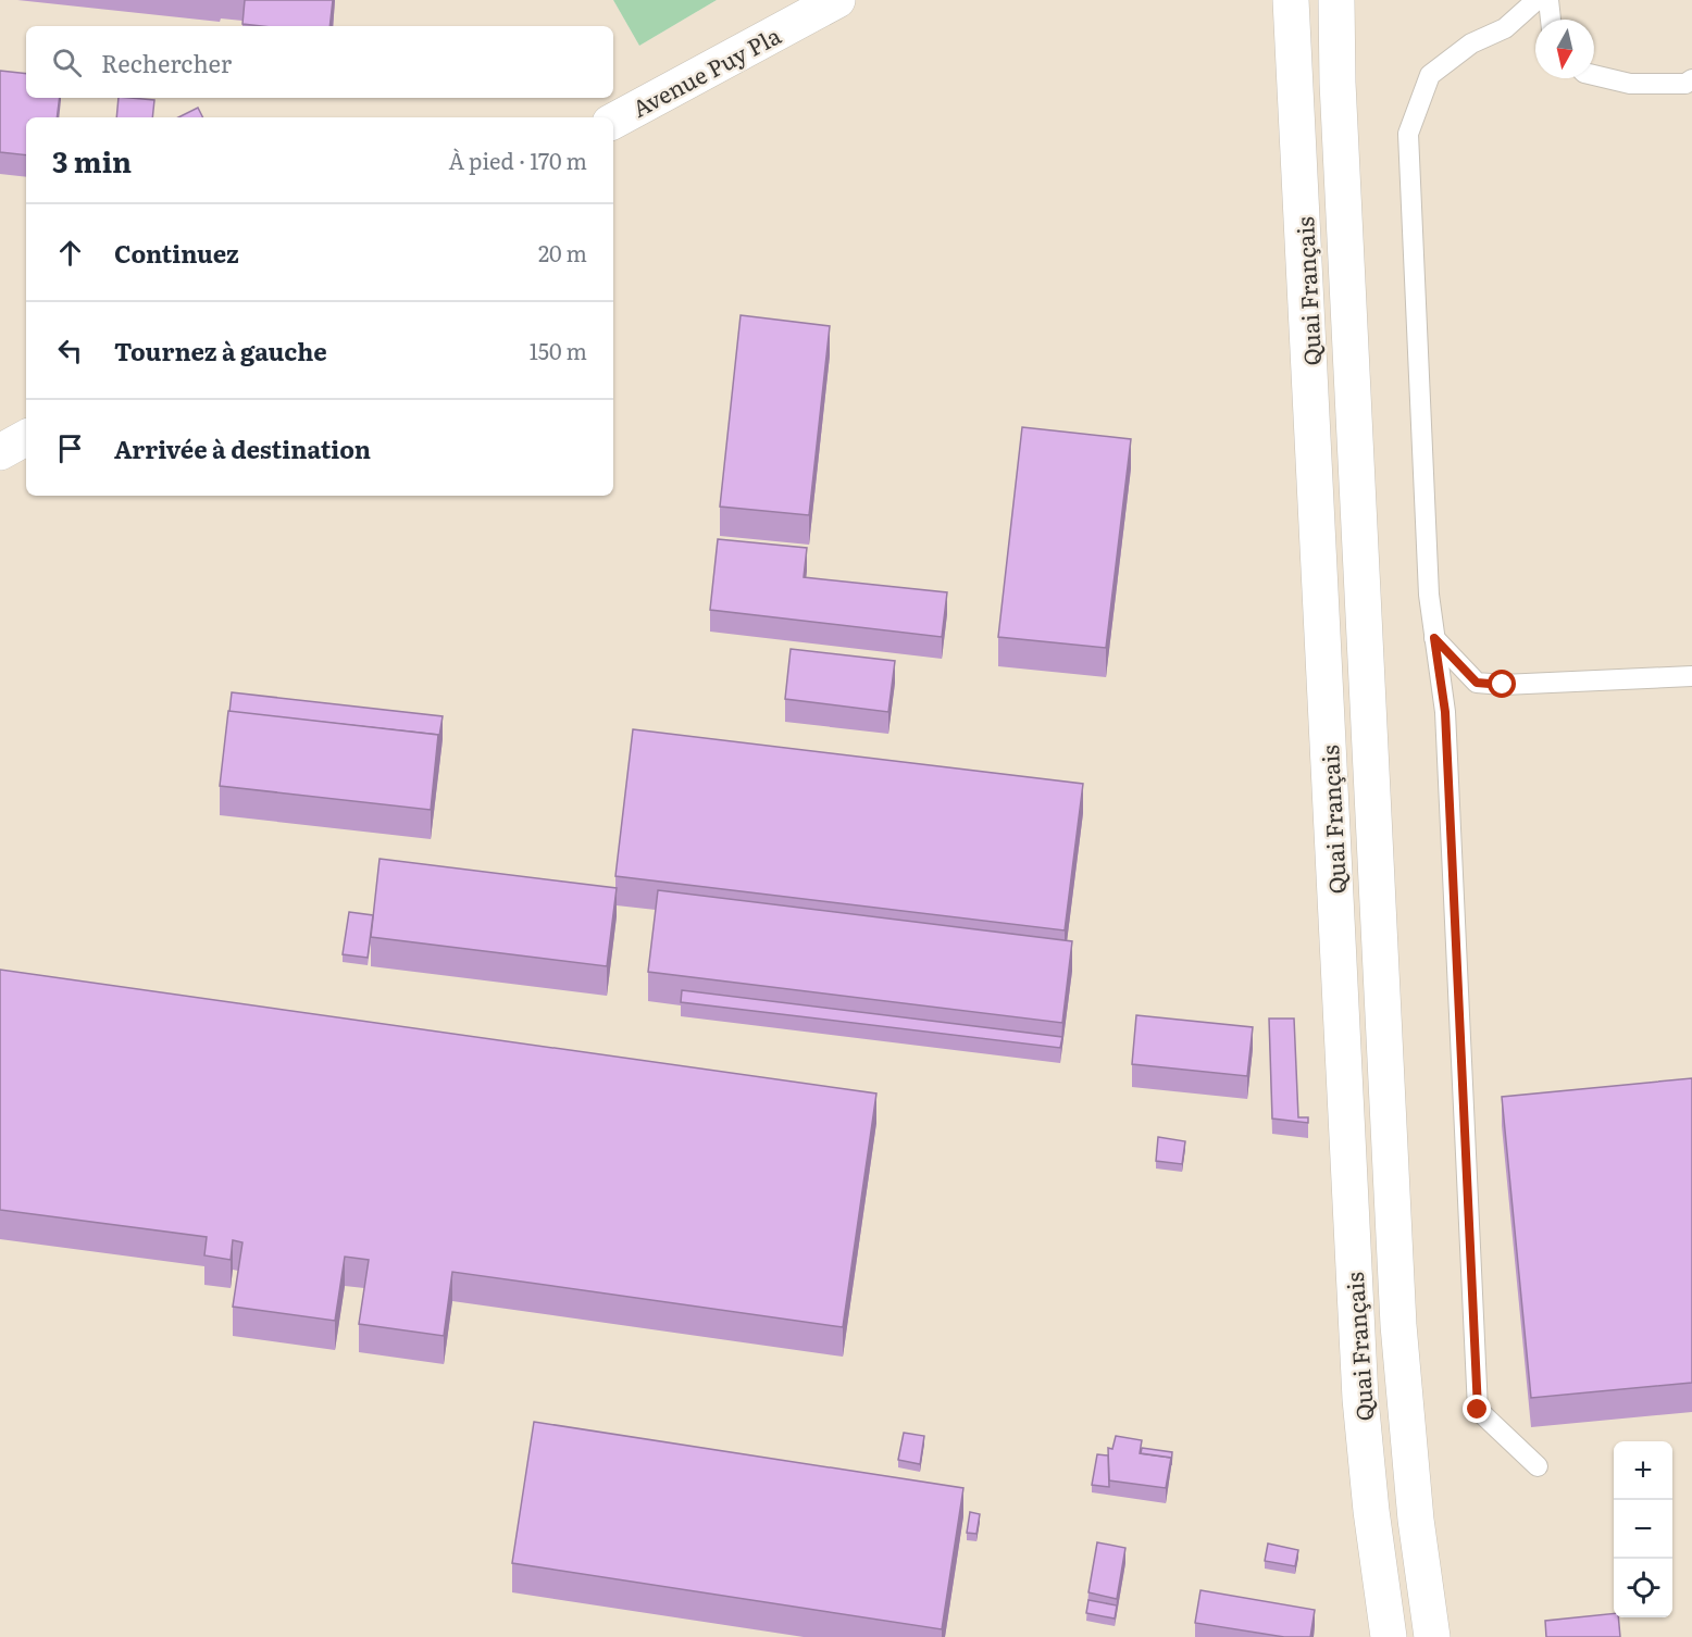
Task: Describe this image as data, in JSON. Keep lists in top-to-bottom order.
{
  "streets": {
    "main road": ["Avenue Puy Pla", "Quai Français"]
  },
  "north": "bottom",
  "page": {
    "search": "Rechercher",
    "heading": ["3 min", "À pied · 170 m"],
    "list": [
      ["Continuez", "20 m"],
      ["Tournez à gauche", "150 m"],
      "Arrivée à destination"
    ],
    "map_buttons": ["+", "−"]
  }
}
